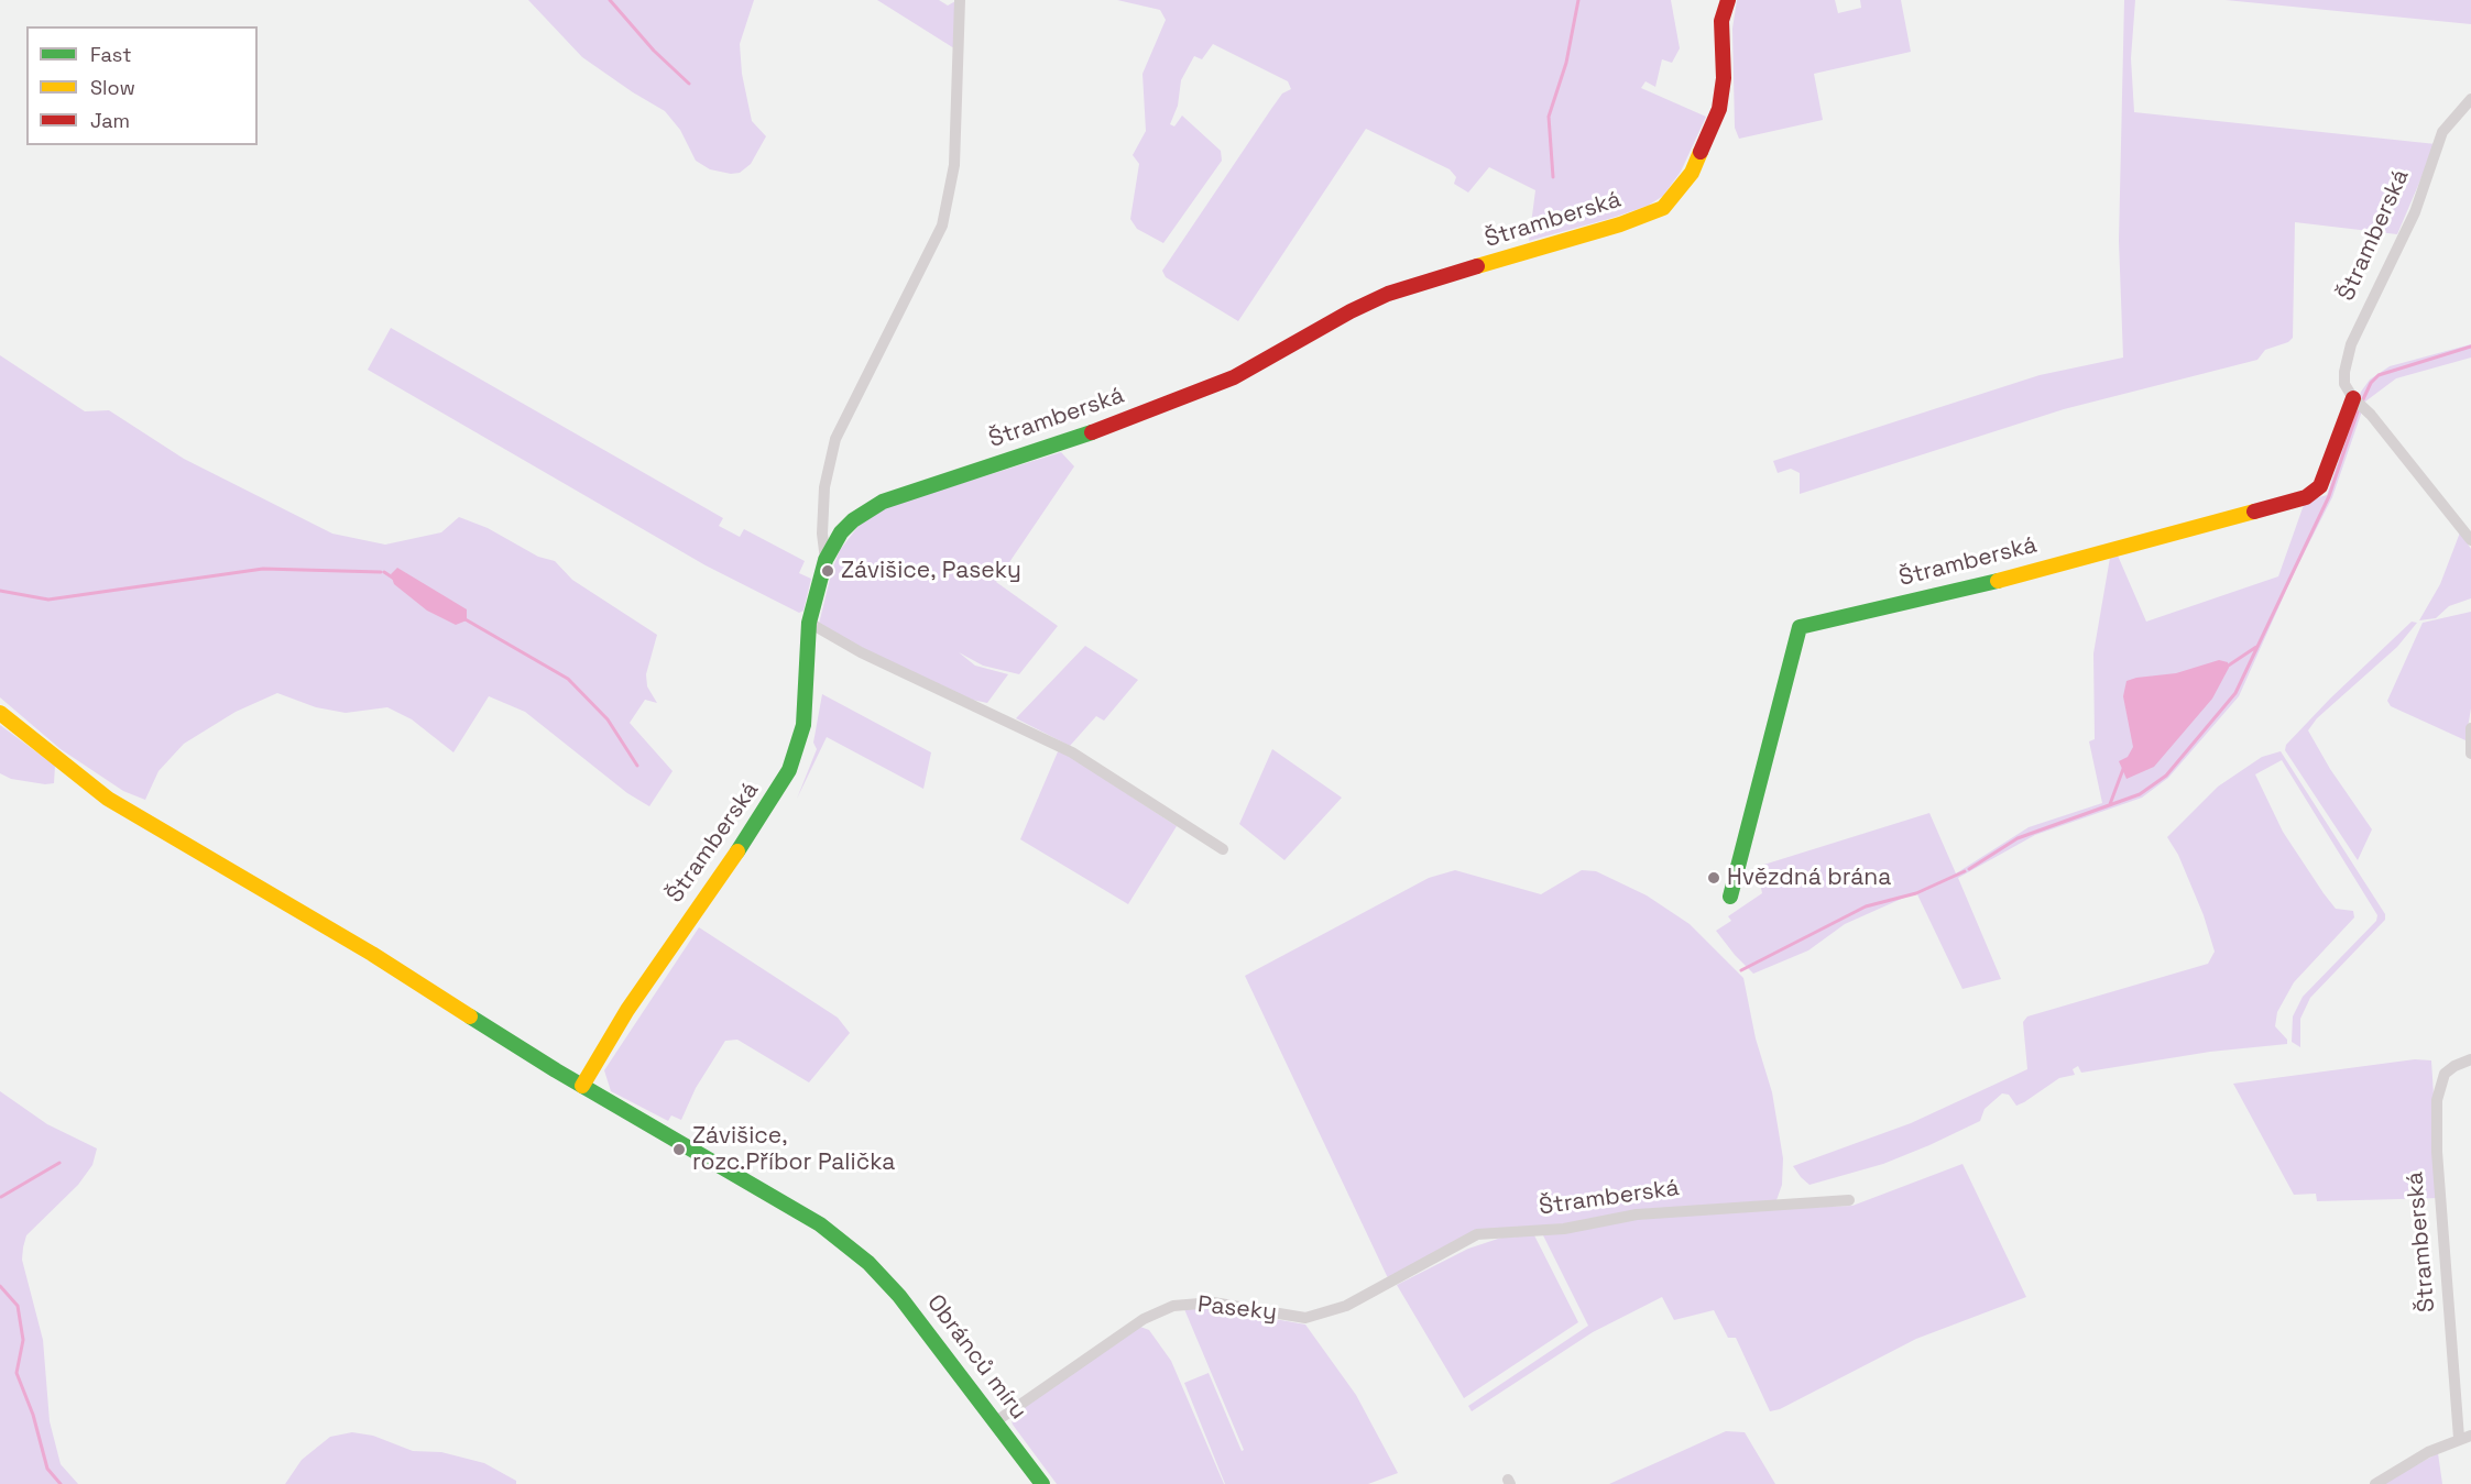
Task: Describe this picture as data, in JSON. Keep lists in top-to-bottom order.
{
  "streets": {
    "street": ["Štramberská", "Paseky", "Obránců míru"]
  },
  "crossings": [
    ["Štramberská", "Paseky"],
    ["Štramberská", "Obránců míru"],
    ["Paseky", "Obránců míru"]
  ],
  "places": ["Závišice, Paseky", "Hvězdná brána", "Závišice, rozc.Příbor Palička"],
  "legend": ["Fast", "Slow", "Jam"]
}
